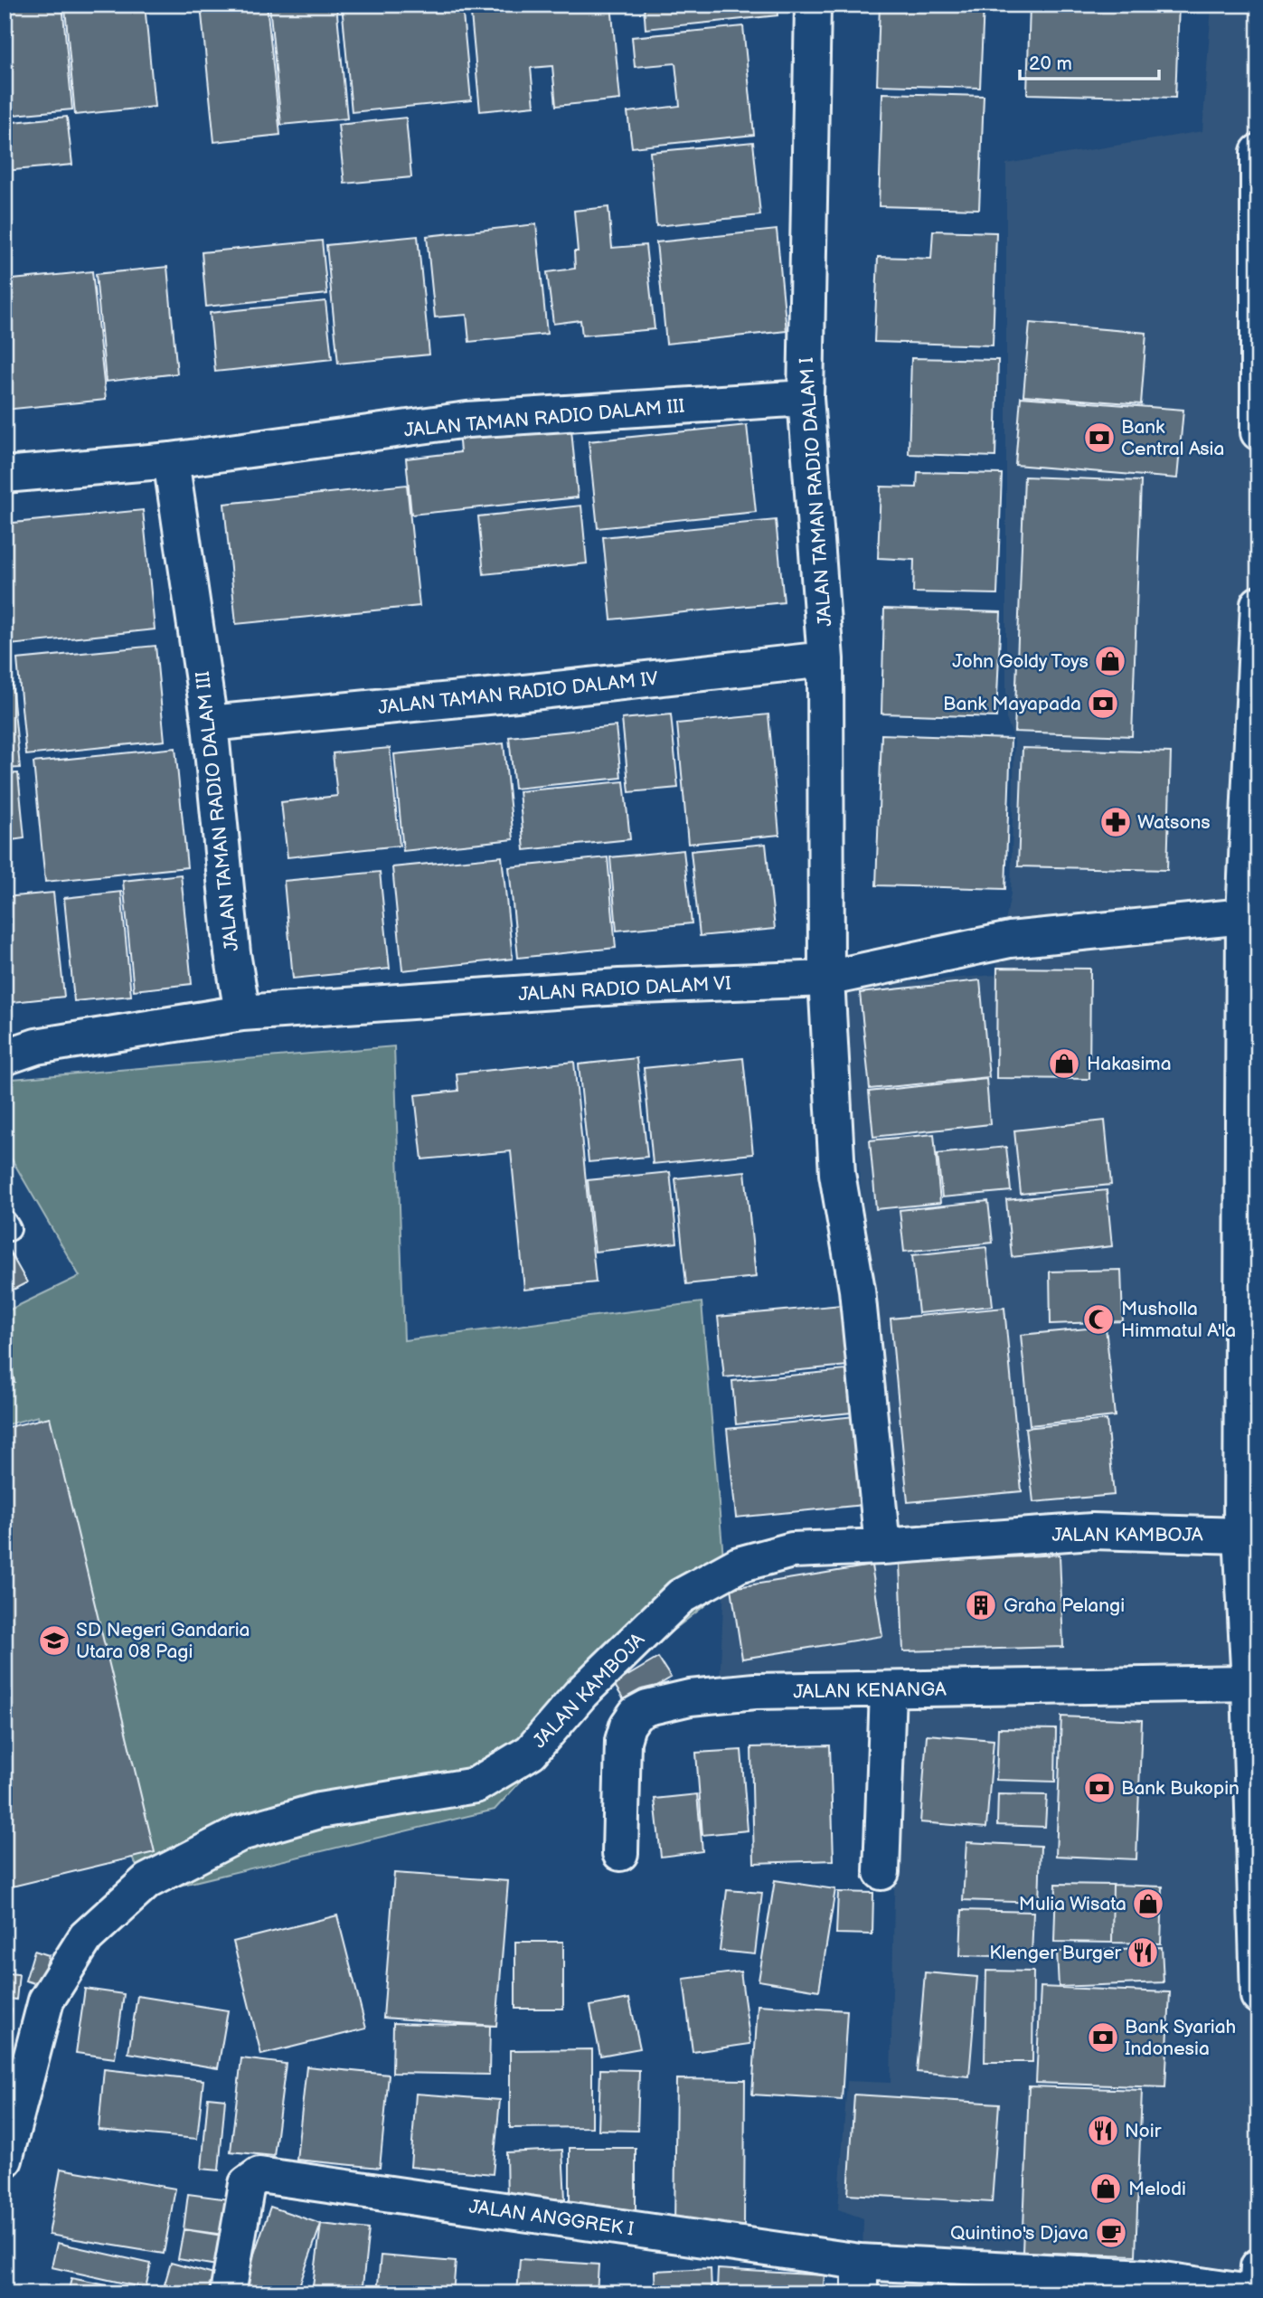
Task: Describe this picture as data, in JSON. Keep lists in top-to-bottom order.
{
  "streets": {
    "street": [
      "JALAN TAMAN RADIO DALAM III",
      "JALAN TAMAN RADIO DALAM I",
      "JALAN TAMAN RADIO DALAM IV",
      "JALAN RADIO DALAM VI",
      "JALAN KAMBOJA",
      "JALAN KENANGA",
      "JALAN ANGGREK I"
    ]
  },
  "crossings": [
    ["JALAN TAMAN RADIO DALAM III", "JALAN TAMAN RADIO DALAM I"],
    ["JALAN TAMAN RADIO DALAM III", "JALAN TAMAN RADIO DALAM IV"],
    ["JALAN TAMAN RADIO DALAM III", "JALAN RADIO DALAM VI"],
    ["JALAN TAMAN RADIO DALAM I", "JALAN TAMAN RADIO DALAM IV"],
    ["JALAN TAMAN RADIO DALAM I", "JALAN RADIO DALAM VI"],
    ["JALAN TAMAN RADIO DALAM I", "JALAN KAMBOJA"]
  ],
  "places": {
    "bank": [
      "Bank Central Asia",
      "Bank Mayapada",
      "Bank Bukopin",
      "Bank Syariah Indonesia"
    ],
    "shop": [
      "John Goldy Toys",
      "Hakasima",
      "Mulia Wisata",
      "Melodi"
    ],
    "pharmacy": ["Watsons"],
    "mosque": ["Musholla Himmatul A'la"],
    "building": ["Graha Pelangi"],
    "school or university": ["SD Negeri Gandaria Utara 08 Pagi"],
    "restaurant": ["Klenger Burger", "Noir"],
    "cafe": ["Quintino's Djava"]
  },
  "scale_bar": "20 m"
}
